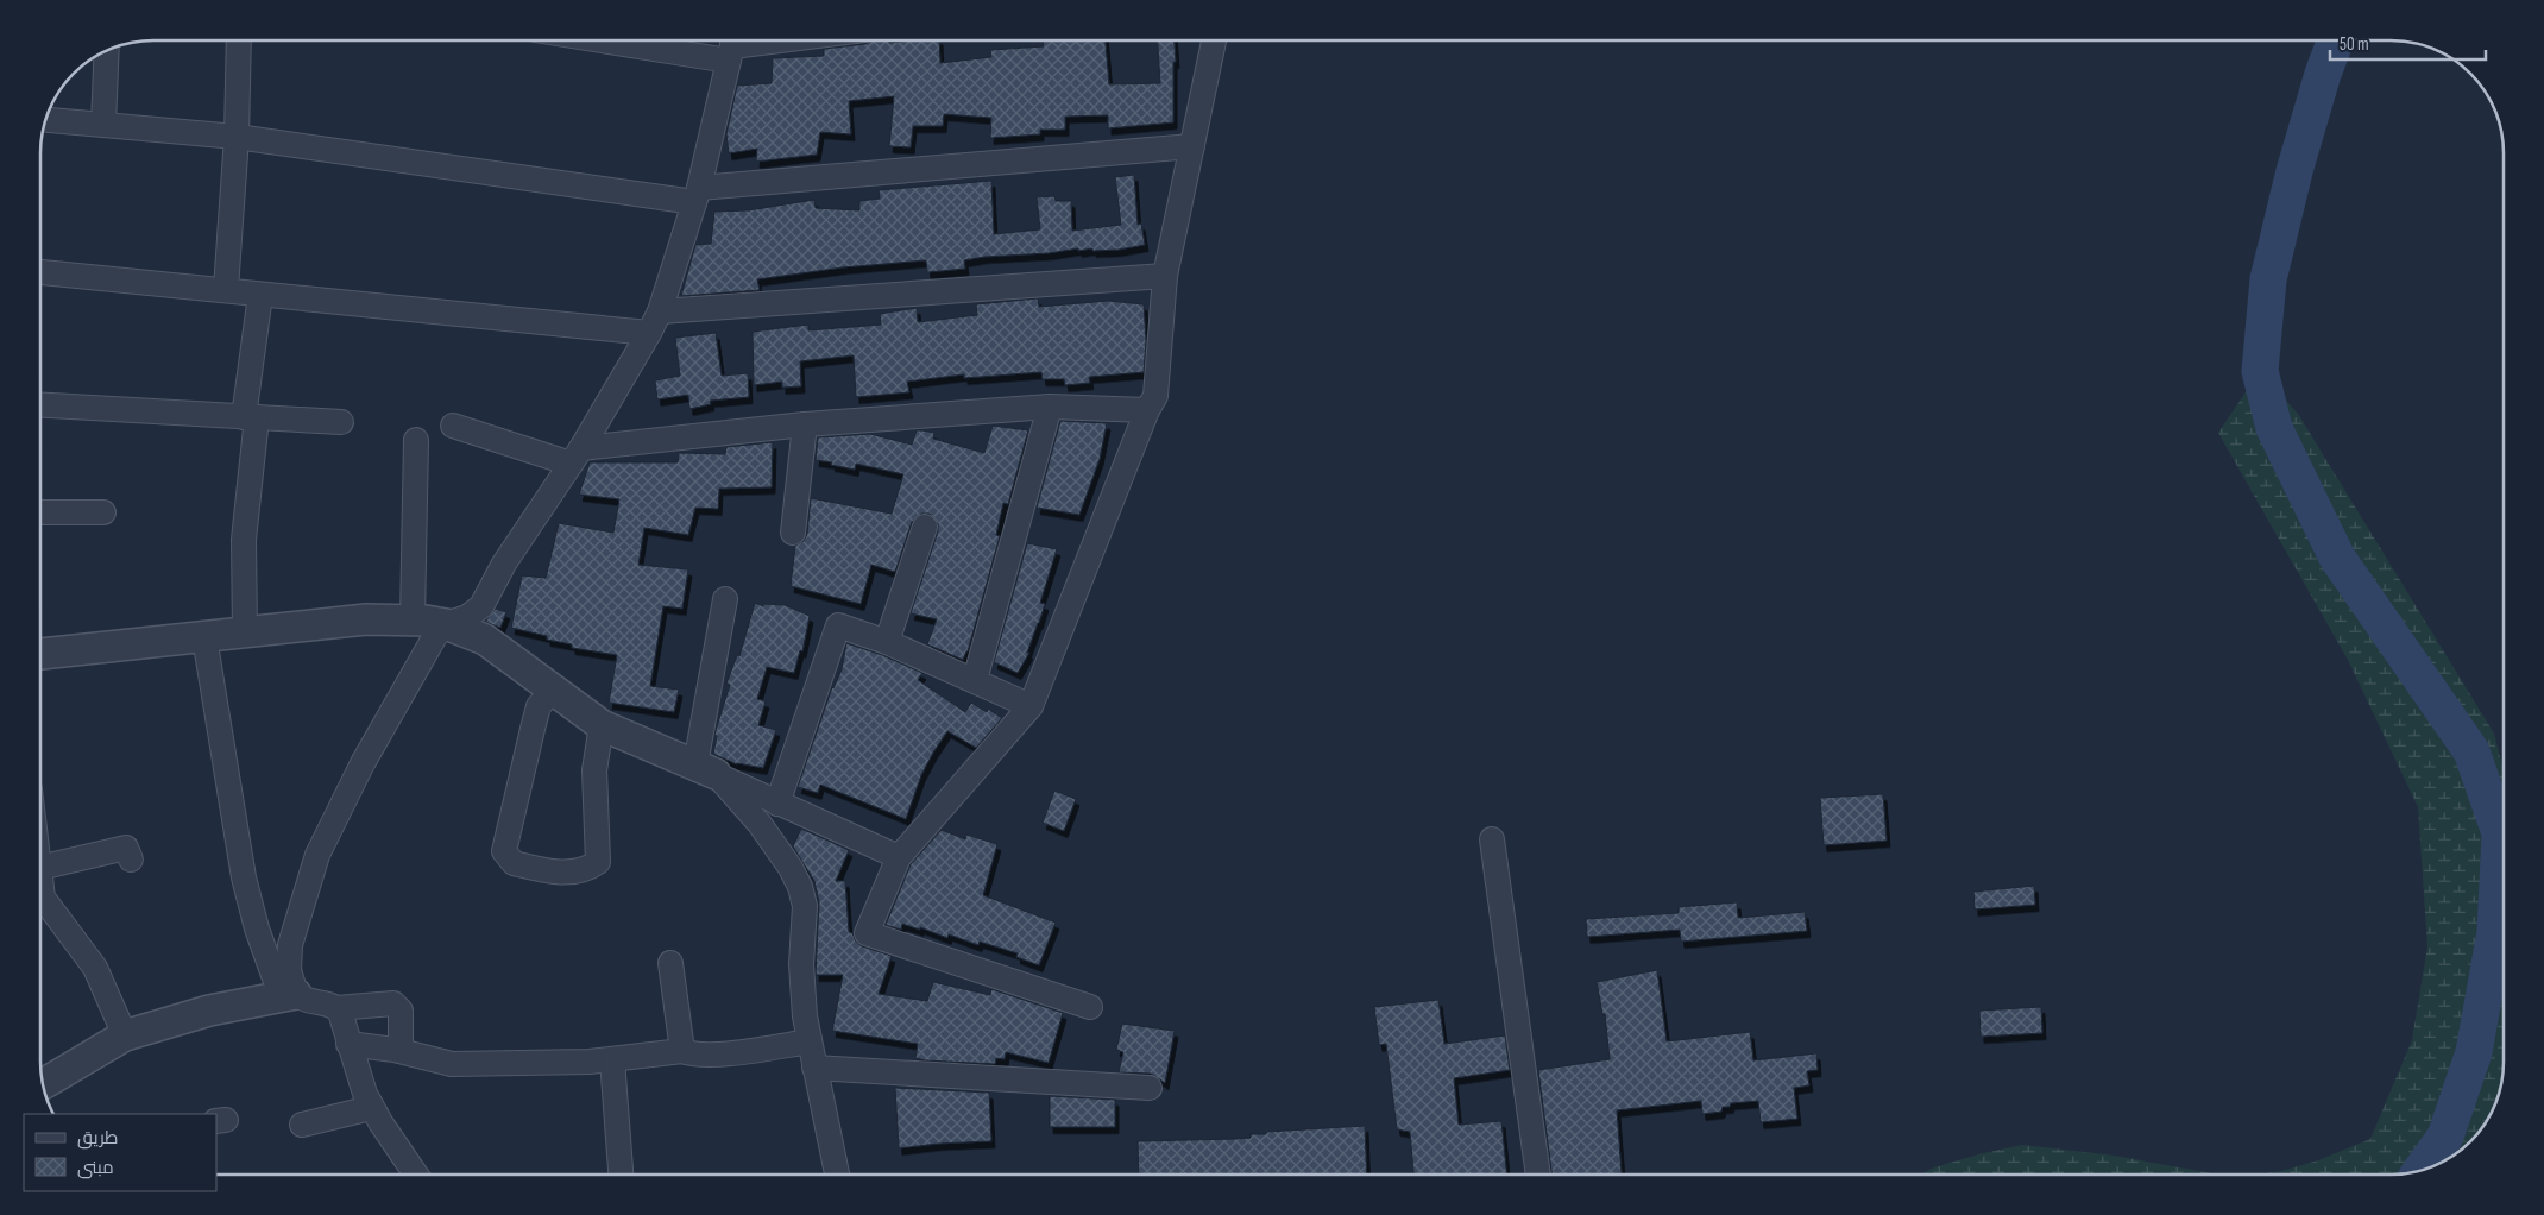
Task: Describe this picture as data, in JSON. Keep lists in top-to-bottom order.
{
  "legend": ["طريق", "مبنى"],
  "scale_bar": "50 m"
}
